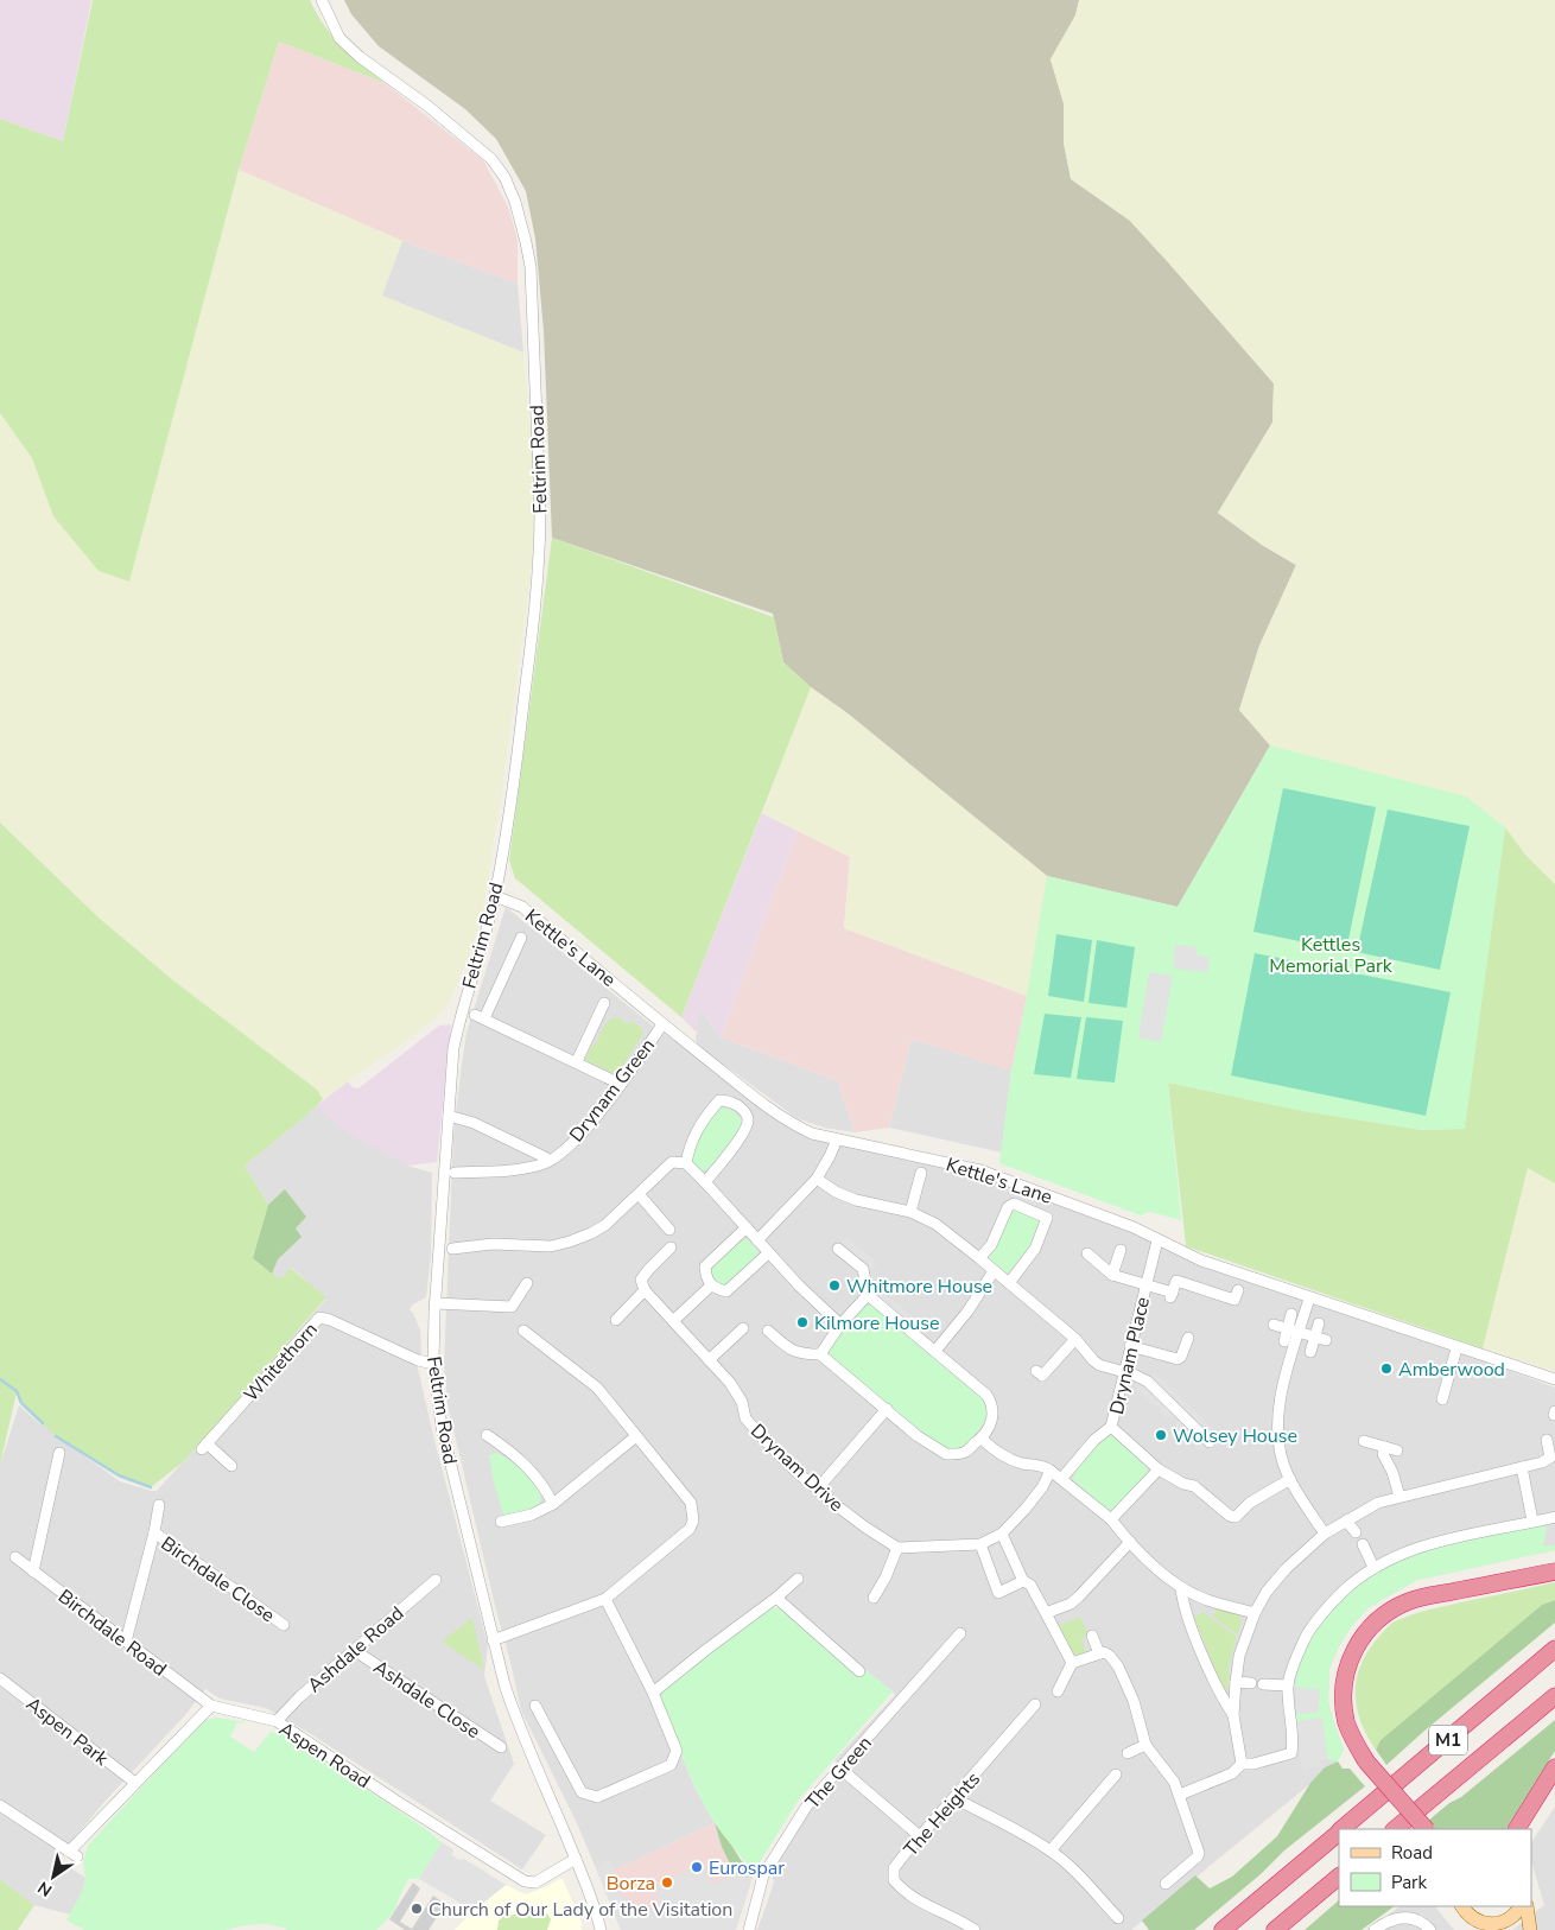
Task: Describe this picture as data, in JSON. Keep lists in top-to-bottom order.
{
  "streets": {
    "highway": ["M1"],
    "street": [
      "Feltrim Road",
      "Kettle's Lane",
      "Drynam Green",
      "Drynam Place",
      "Whitethorn",
      "Drynam Drive",
      "Birchdale Close",
      "Birchdale Road",
      "Ashdale Road",
      "Ashdale Close",
      "Aspen Park",
      "Aspen Road",
      "The Green",
      "The Heights"
    ]
  },
  "crossings": [
    ["Feltrim Road", "Kettle's Lane"],
    ["Feltrim Road", "Whitethorn"],
    ["Feltrim Road", "Aspen Road"],
    ["Kettle's Lane", "Drynam Green"],
    ["Kettle's Lane", "Drynam Place"],
    ["Birchdale Road", "Aspen Road"],
    ["Ashdale Road", "Ashdale Close"],
    ["Ashdale Road", "Aspen Road"]
  ],
  "parks": ["Kettles Memorial Park"],
  "places": [
    "Whitmore House",
    "Kilmore House",
    "Amberwood",
    "Wolsey House",
    "Eurospar",
    "Borza",
    "Church of Our Lady of the Visitation"
  ],
  "legend": ["Road", "Park"],
  "north": "bottom left"
}
